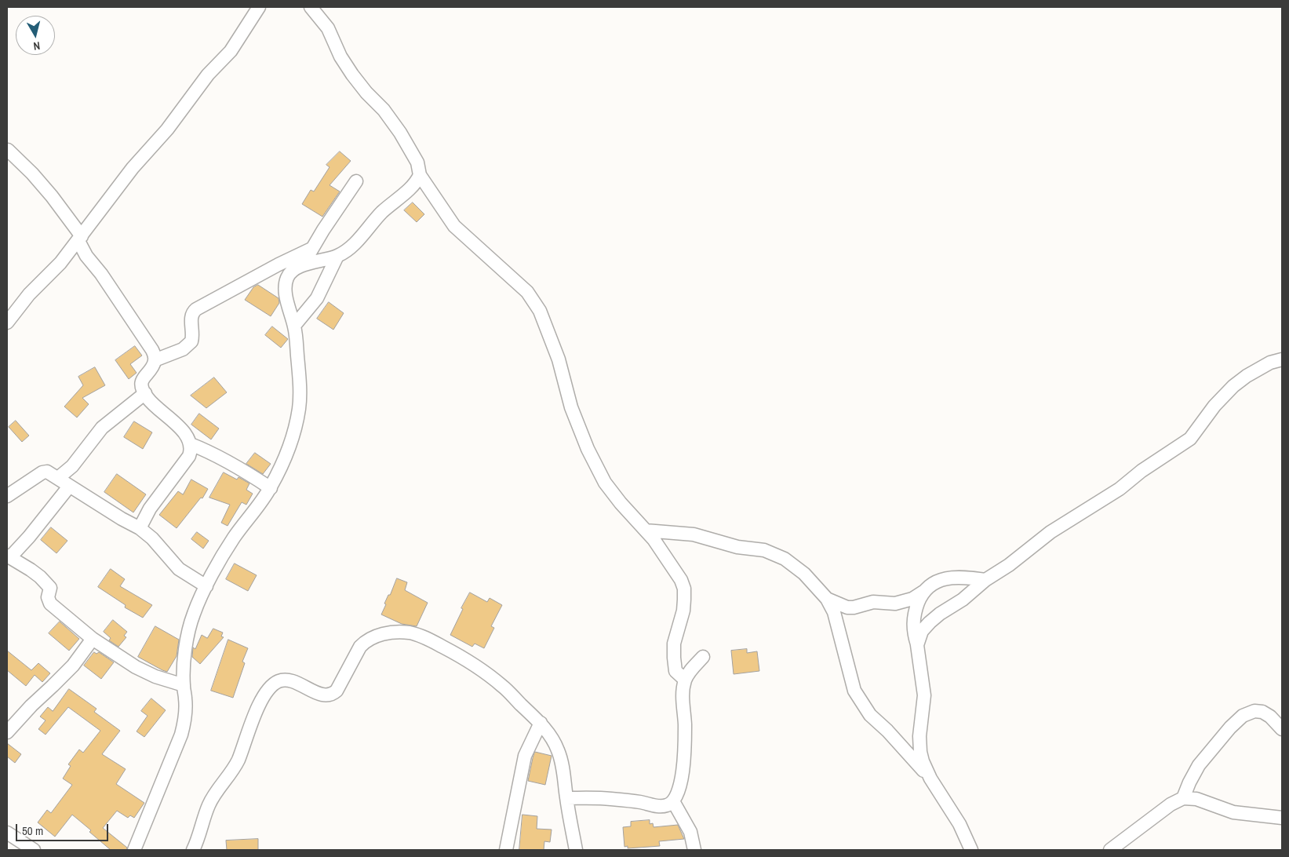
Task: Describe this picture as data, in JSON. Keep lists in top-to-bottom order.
{
  "scale_bar": "50 m",
  "north": "bottom"
}
